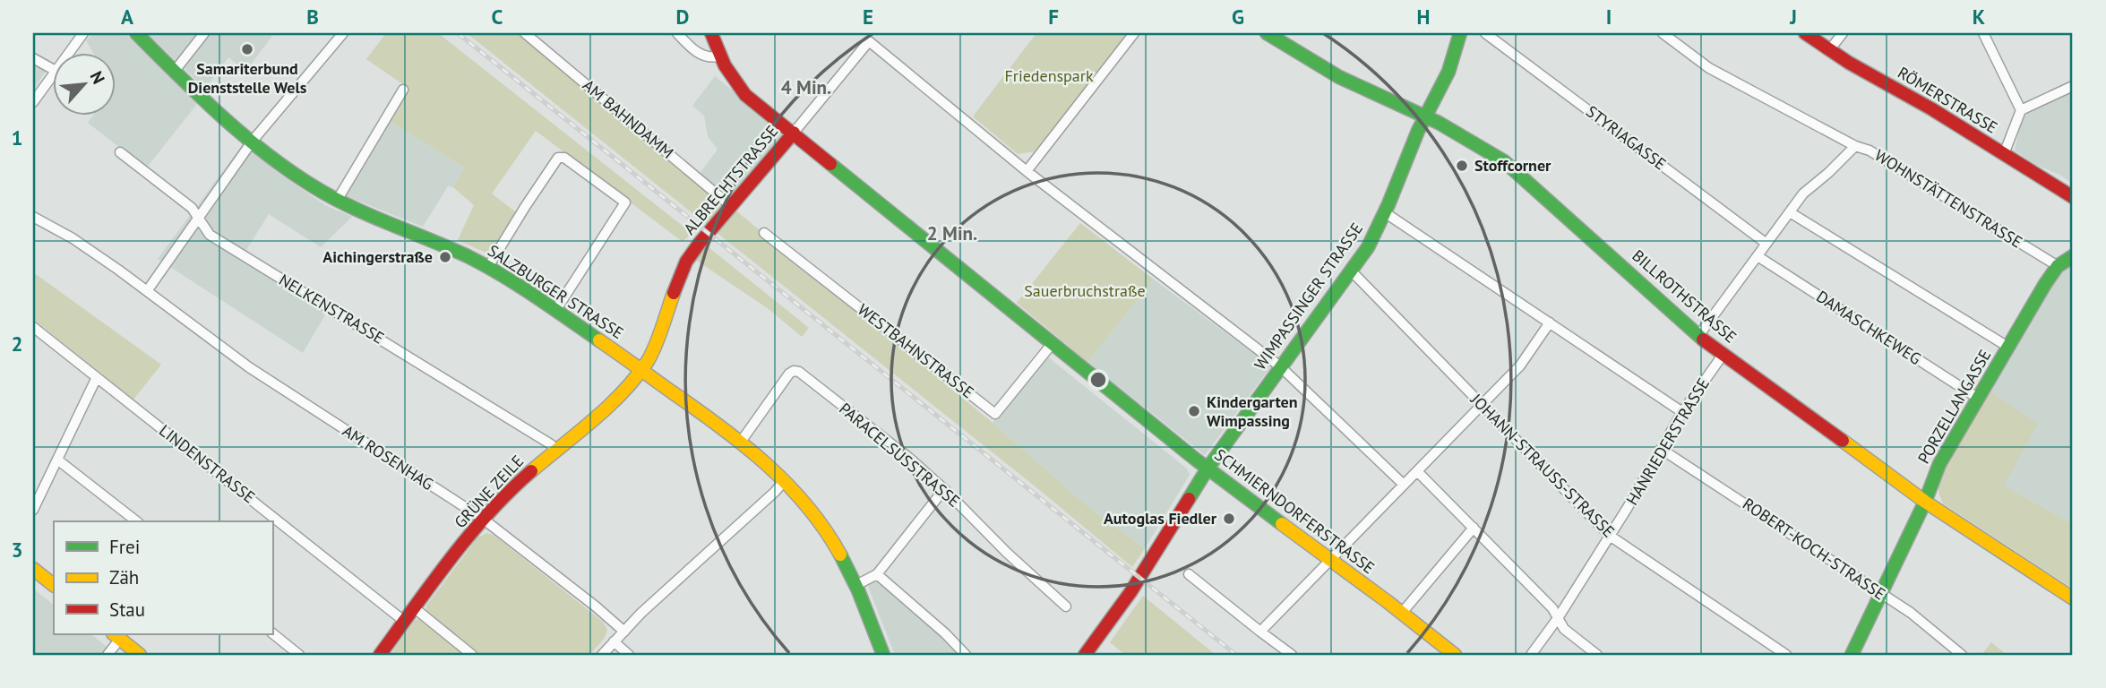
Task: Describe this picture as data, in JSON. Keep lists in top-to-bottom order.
{
  "streets": {
    "street": [
      "RÖMERSTRASSE",
      "AM BAHNDAMM",
      "STYRIAGASSE",
      "ALBRECHTSTRASSE",
      "WOHNSTÄTTENSTRASSE",
      "SALZBURGER STRASSE",
      "WIMPASSINGER STRASSE",
      "BILLROTHSTRASSE",
      "NELKENSTRASSE",
      "DAMASCHKEWEG",
      "WESTBAHNSTRASSE",
      "PORZELLANGASSE",
      "HANRIEDERSTRASSE",
      "PARACELSUSSTRASSE",
      "AM ROSENHAG",
      "LINDENSTRASSE",
      "JOHANN-STRAUSS-STRASSE",
      "GRÜNE ZEILE",
      "SCHMIERNDORFERSTRASSE",
      "ROBERT-KOCH-STRASSE"
    ]
  },
  "crossings": [
    ["AM BAHNDAMM", "ALBRECHTSTRASSE"],
    ["STYRIAGASSE", "WOHNSTÄTTENSTRASSE"],
    ["ALBRECHTSTRASSE", "SALZBURGER STRASSE"],
    ["ALBRECHTSTRASSE", "GRÜNE ZEILE"],
    ["ALBRECHTSTRASSE", "SCHMIERNDORFERSTRASSE"],
    ["WOHNSTÄTTENSTRASSE", "BILLROTHSTRASSE"],
    ["WOHNSTÄTTENSTRASSE", "DAMASCHKEWEG"],
    ["WOHNSTÄTTENSTRASSE", "PORZELLANGASSE"],
    ["SALZBURGER STRASSE", "PARACELSUSSTRASSE"],
    ["SALZBURGER STRASSE", "GRÜNE ZEILE"],
    ["WIMPASSINGER STRASSE", "BILLROTHSTRASSE"],
    ["WIMPASSINGER STRASSE", "JOHANN-STRAUSS-STRASSE"],
    ["WIMPASSINGER STRASSE", "SCHMIERNDORFERSTRASSE"],
    ["BILLROTHSTRASSE", "PORZELLANGASSE"],
    ["BILLROTHSTRASSE", "HANRIEDERSTRASSE"],
    ["NELKENSTRASSE", "GRÜNE ZEILE"],
    ["DAMASCHKEWEG", "PORZELLANGASSE"],
    ["WESTBAHNSTRASSE", "SCHMIERNDORFERSTRASSE"],
    ["PORZELLANGASSE", "ROBERT-KOCH-STRASSE"],
    ["HANRIEDERSTRASSE", "JOHANN-STRAUSS-STRASSE"],
    ["HANRIEDERSTRASSE", "ROBERT-KOCH-STRASSE"],
    ["AM ROSENHAG", "GRÜNE ZEILE"],
    ["LINDENSTRASSE", "GRÜNE ZEILE"]
  ],
  "parks": ["Friedenspark", "Sauerbruchstraße"],
  "places": [
    "Samariterbund Dienststelle Wels",
    "Stoffcorner",
    "Aichingerstraße",
    "Kindergarten Wimpassing",
    "Autoglas Fiedler"
  ],
  "legend": ["Frei", "Zäh", "Stau"],
  "north": "top right",
  "grid": {
    "columns": [
      "A",
      "B",
      "C",
      "D",
      "E",
      "F",
      "G",
      "H",
      "I",
      "J",
      "K"
    ],
    "rows": ["1", "2", "3"]
  },
  "rings": ["4 Min.", "2 Min."]
}
